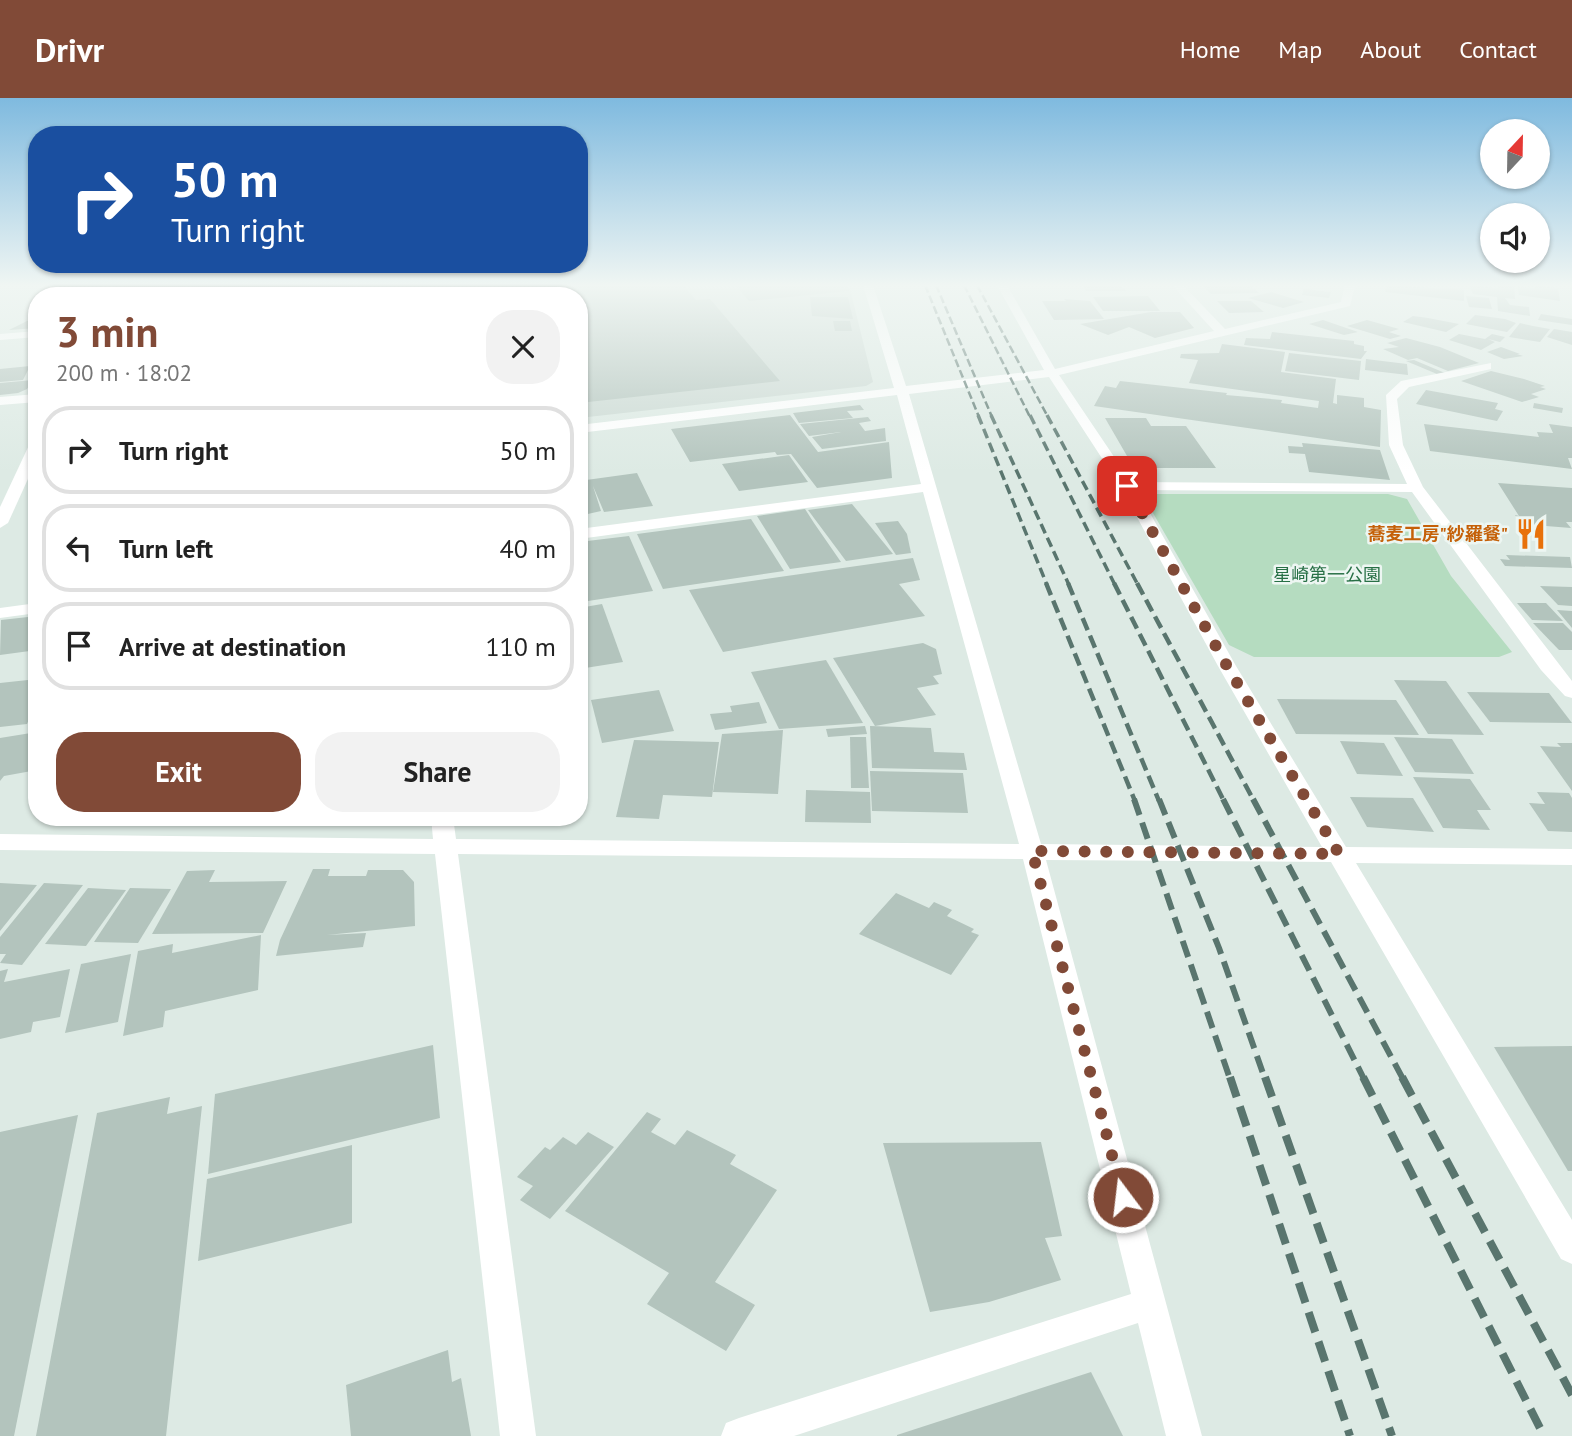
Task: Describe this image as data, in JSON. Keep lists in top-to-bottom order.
{
  "parks": ["星崎第一公園"],
  "places": {
    "restaurant": ["蕎麦工房\"紗羅餐\""]
  },
  "north": "top",
  "page": {
    "header": "Drivr",
    "nav": [
      "Home",
      "Map",
      "About",
      "Contact"
    ],
    "turn": ["50 m", "Turn right"],
    "heading": ["3 min", "200 m · 18:02"],
    "list": [
      {
        "name": "Turn right",
        "value": "50 m"
      },
      {
        "name": "Turn left",
        "value": "40 m"
      },
      {
        "name": "Arrive at destination",
        "value": "110 m"
      }
    ],
    "buttons": ["Exit", "Share"]
  }
}
